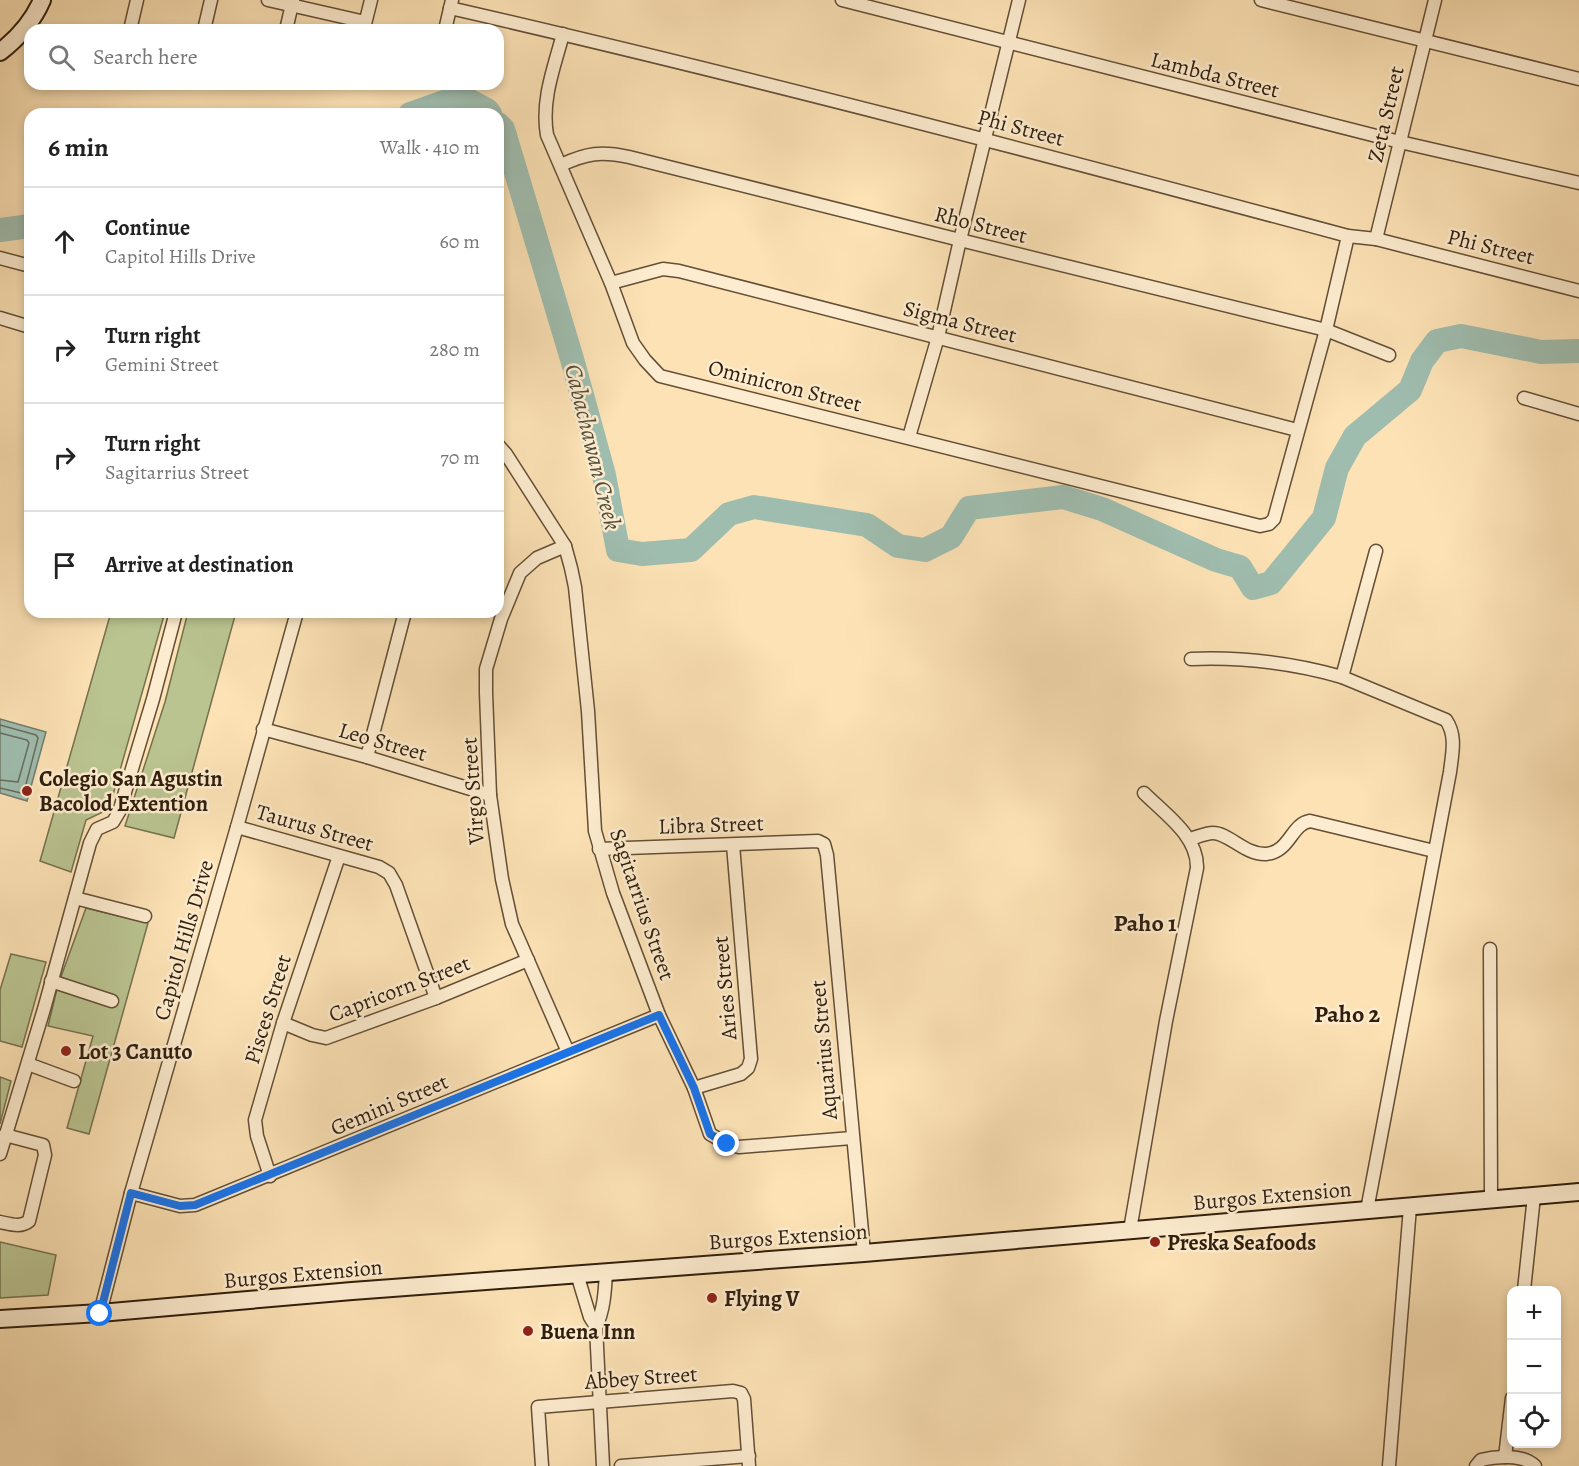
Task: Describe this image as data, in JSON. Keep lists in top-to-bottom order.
{
  "streets": {
    "main road": ["Burgos Extension"],
    "street": [
      "Lambda Street",
      "Zeta Street",
      "Phi Street",
      "Rho Street",
      "Sigma Street",
      "Ominicron Street",
      "Leo Street",
      "Virgo Street",
      "Libra Street",
      "Taurus Street",
      "Sagitarrius Street",
      "Capitol Hills Drive",
      "Capricorn Street",
      "Aries Street",
      "Pisces Street",
      "Aquarius Street",
      "Gemini Street",
      "Abbey Street"
    ]
  },
  "crossings": [
    ["Lambda Street", "Zeta Street"],
    ["Zeta Street", "Phi Street"],
    ["Phi Street", "Ominicron Street"],
    ["Rho Street", "Ominicron Street"],
    ["Sigma Street", "Ominicron Street"],
    ["Leo Street", "Virgo Street"],
    ["Leo Street", "Capitol Hills Drive"],
    ["Virgo Street", "Sagitarrius Street"],
    ["Virgo Street", "Capricorn Street"],
    ["Virgo Street", "Gemini Street"],
    ["Libra Street", "Sagitarrius Street"],
    ["Libra Street", "Aries Street"],
    ["Libra Street", "Aquarius Street"],
    ["Taurus Street", "Capitol Hills Drive"],
    ["Taurus Street", "Capricorn Street"],
    ["Taurus Street", "Pisces Street"],
    ["Sagitarrius Street", "Aries Street"],
    ["Sagitarrius Street", "Aquarius Street"],
    ["Sagitarrius Street", "Gemini Street"],
    ["Capitol Hills Drive", "Gemini Street"],
    ["Capitol Hills Drive", "Burgos Extension"],
    ["Capricorn Street", "Pisces Street"],
    ["Pisces Street", "Gemini Street"],
    ["Aquarius Street", "Burgos Extension"]
  ],
  "districts": ["Paho 1", "Paho 2"],
  "water": ["Cabachawan Creek"],
  "places": [
    "Colegio San Agustin Bacolod Extention",
    "Lot 3 Canuto",
    "Preska Seafoods",
    "Flying V",
    "Buena Inn"
  ],
  "page": {
    "search": "Search here",
    "heading": ["6 min", "Walk · 410 m"],
    "list": [
      ["Continue", "Capitol Hills Drive", "60 m"],
      ["Turn right", "Gemini Street", "280 m"],
      ["Turn right", "Sagitarrius Street", "70 m"],
      "Arrive at destination"
    ],
    "map_buttons": ["+", "−"]
  }
}
